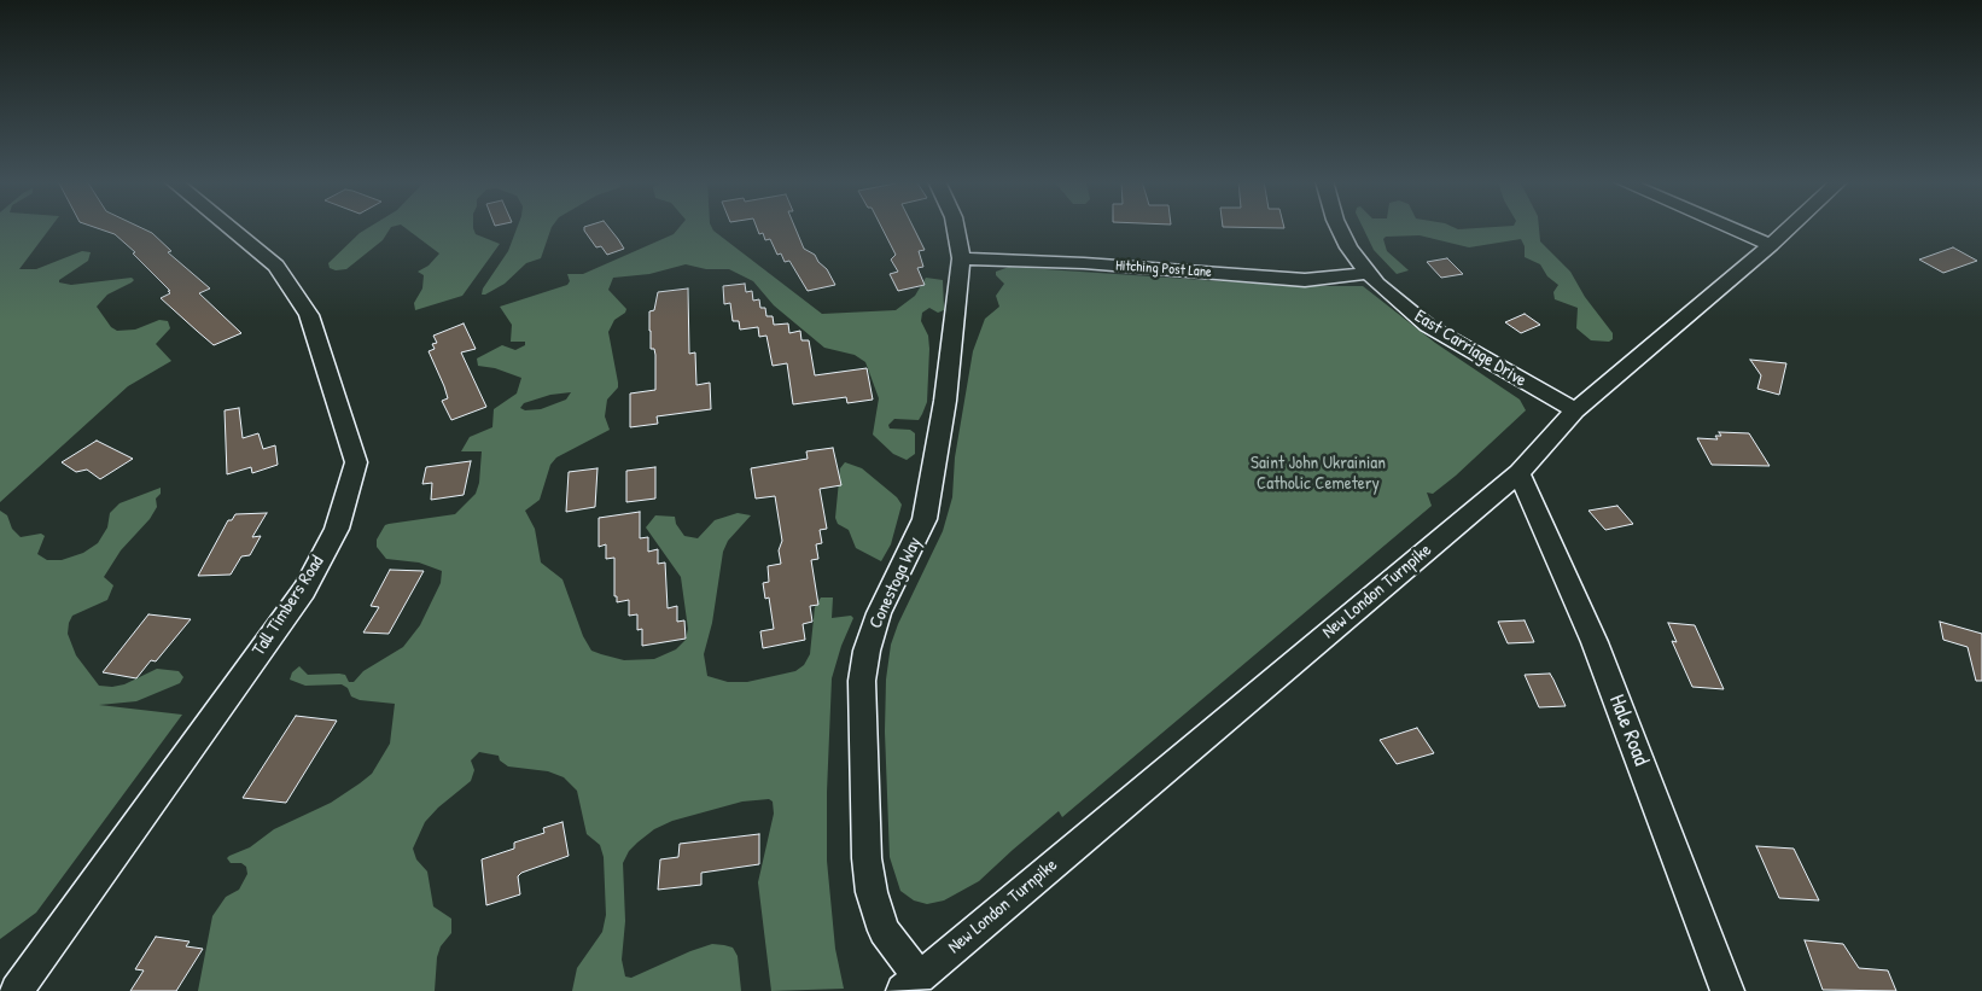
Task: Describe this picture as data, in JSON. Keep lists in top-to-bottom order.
{
  "streets": {
    "street": [
      "Hitching Post Lane",
      "East Carriage Drive",
      "Conestoga Way",
      "New London Turnpike",
      "Tall Timbers Road",
      "Hale Road"
    ]
  },
  "crossings": [
    ["Hitching Post Lane", "East Carriage Drive"],
    ["Hitching Post Lane", "Conestoga Way"],
    ["East Carriage Drive", "New London Turnpike"],
    ["Conestoga Way", "New London Turnpike"],
    ["New London Turnpike", "Hale Road"]
  ],
  "parks": ["Saint John Ukrainian Catholic Cemetery"]
}
